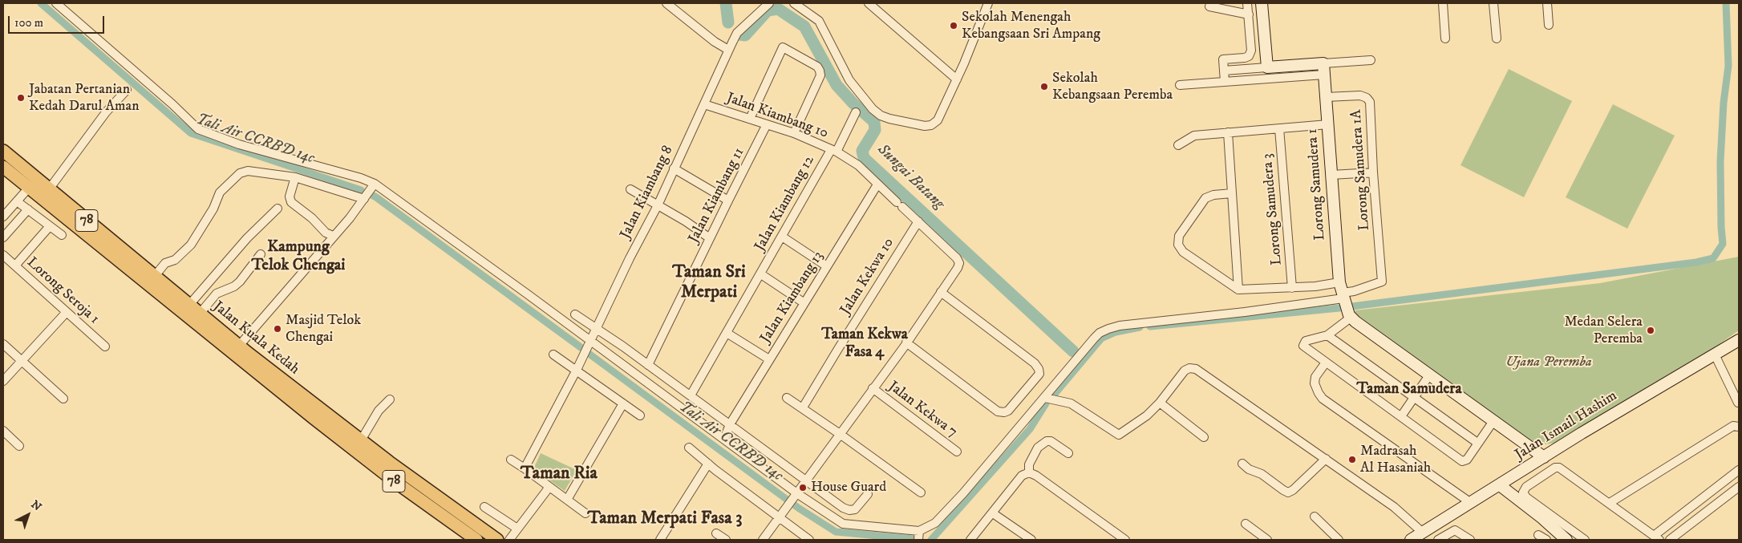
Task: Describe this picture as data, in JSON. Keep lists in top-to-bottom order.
{
  "streets": {
    "main road": ["78", "Jalan Kuala Kedah"],
    "street": [
      "Jalan Kiambang 10",
      "Lorong Samudera 1A",
      "Lorong Samudera 1",
      "Jalan Kiambang 8",
      "Jalan Kiambang 11",
      "Jalan Kiambang 12",
      "Lorong Samudera 3",
      "Jalan Kekwa 10",
      "Lorong Seroja 1",
      "Jalan Kiambang 13",
      "Jalan Kekwa 7",
      "Jalan Ismail Hashim"
    ]
  },
  "crossings": [
    ["Jalan Kiambang 10", "Jalan Kiambang 8"],
    ["Jalan Kiambang 10", "Jalan Kiambang 11"],
    ["Jalan Kiambang 10", "Jalan Kiambang 12"],
    ["Jalan Kiambang 10", "Jalan Kekwa 10"],
    ["Jalan Kiambang 10", "Jalan Kiambang 13"],
    ["Lorong Samudera 1A", "Lorong Samudera 1"]
  ],
  "districts": [
    "Kampung Telok Chengai",
    "Taman Sri Merpati",
    "Taman Kekwa Fasa 4",
    "Taman Samudera",
    "Taman Ria",
    "Taman Merpati Fasa 3"
  ],
  "water": ["Tali Air CCRBD 14c", "Sungai Batang"],
  "parks": ["Ujana Peremba"],
  "places": [
    "Sekolah Menengah Kebangsaan Sri Ampang",
    "Sekolah Kebangsaan Peremba",
    "Jabatan Pertanian Kedah Darul Aman",
    "Masjid Telok Chengai",
    "Medan Selera Peremba",
    "Madrasah Al Hasaniah",
    "House Guard"
  ],
  "scale_bar": "100 m",
  "north": "top right"
}
